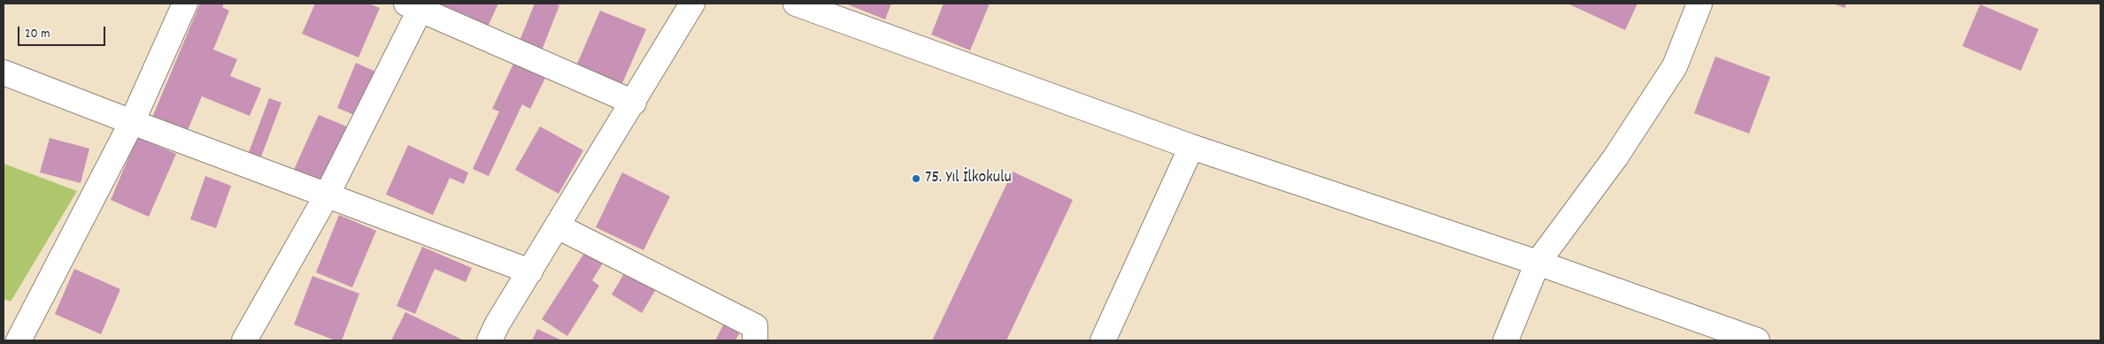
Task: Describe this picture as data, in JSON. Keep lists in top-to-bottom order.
{
  "places": ["75. Yıl İlkokulu"],
  "scale_bar": "20 m"
}
